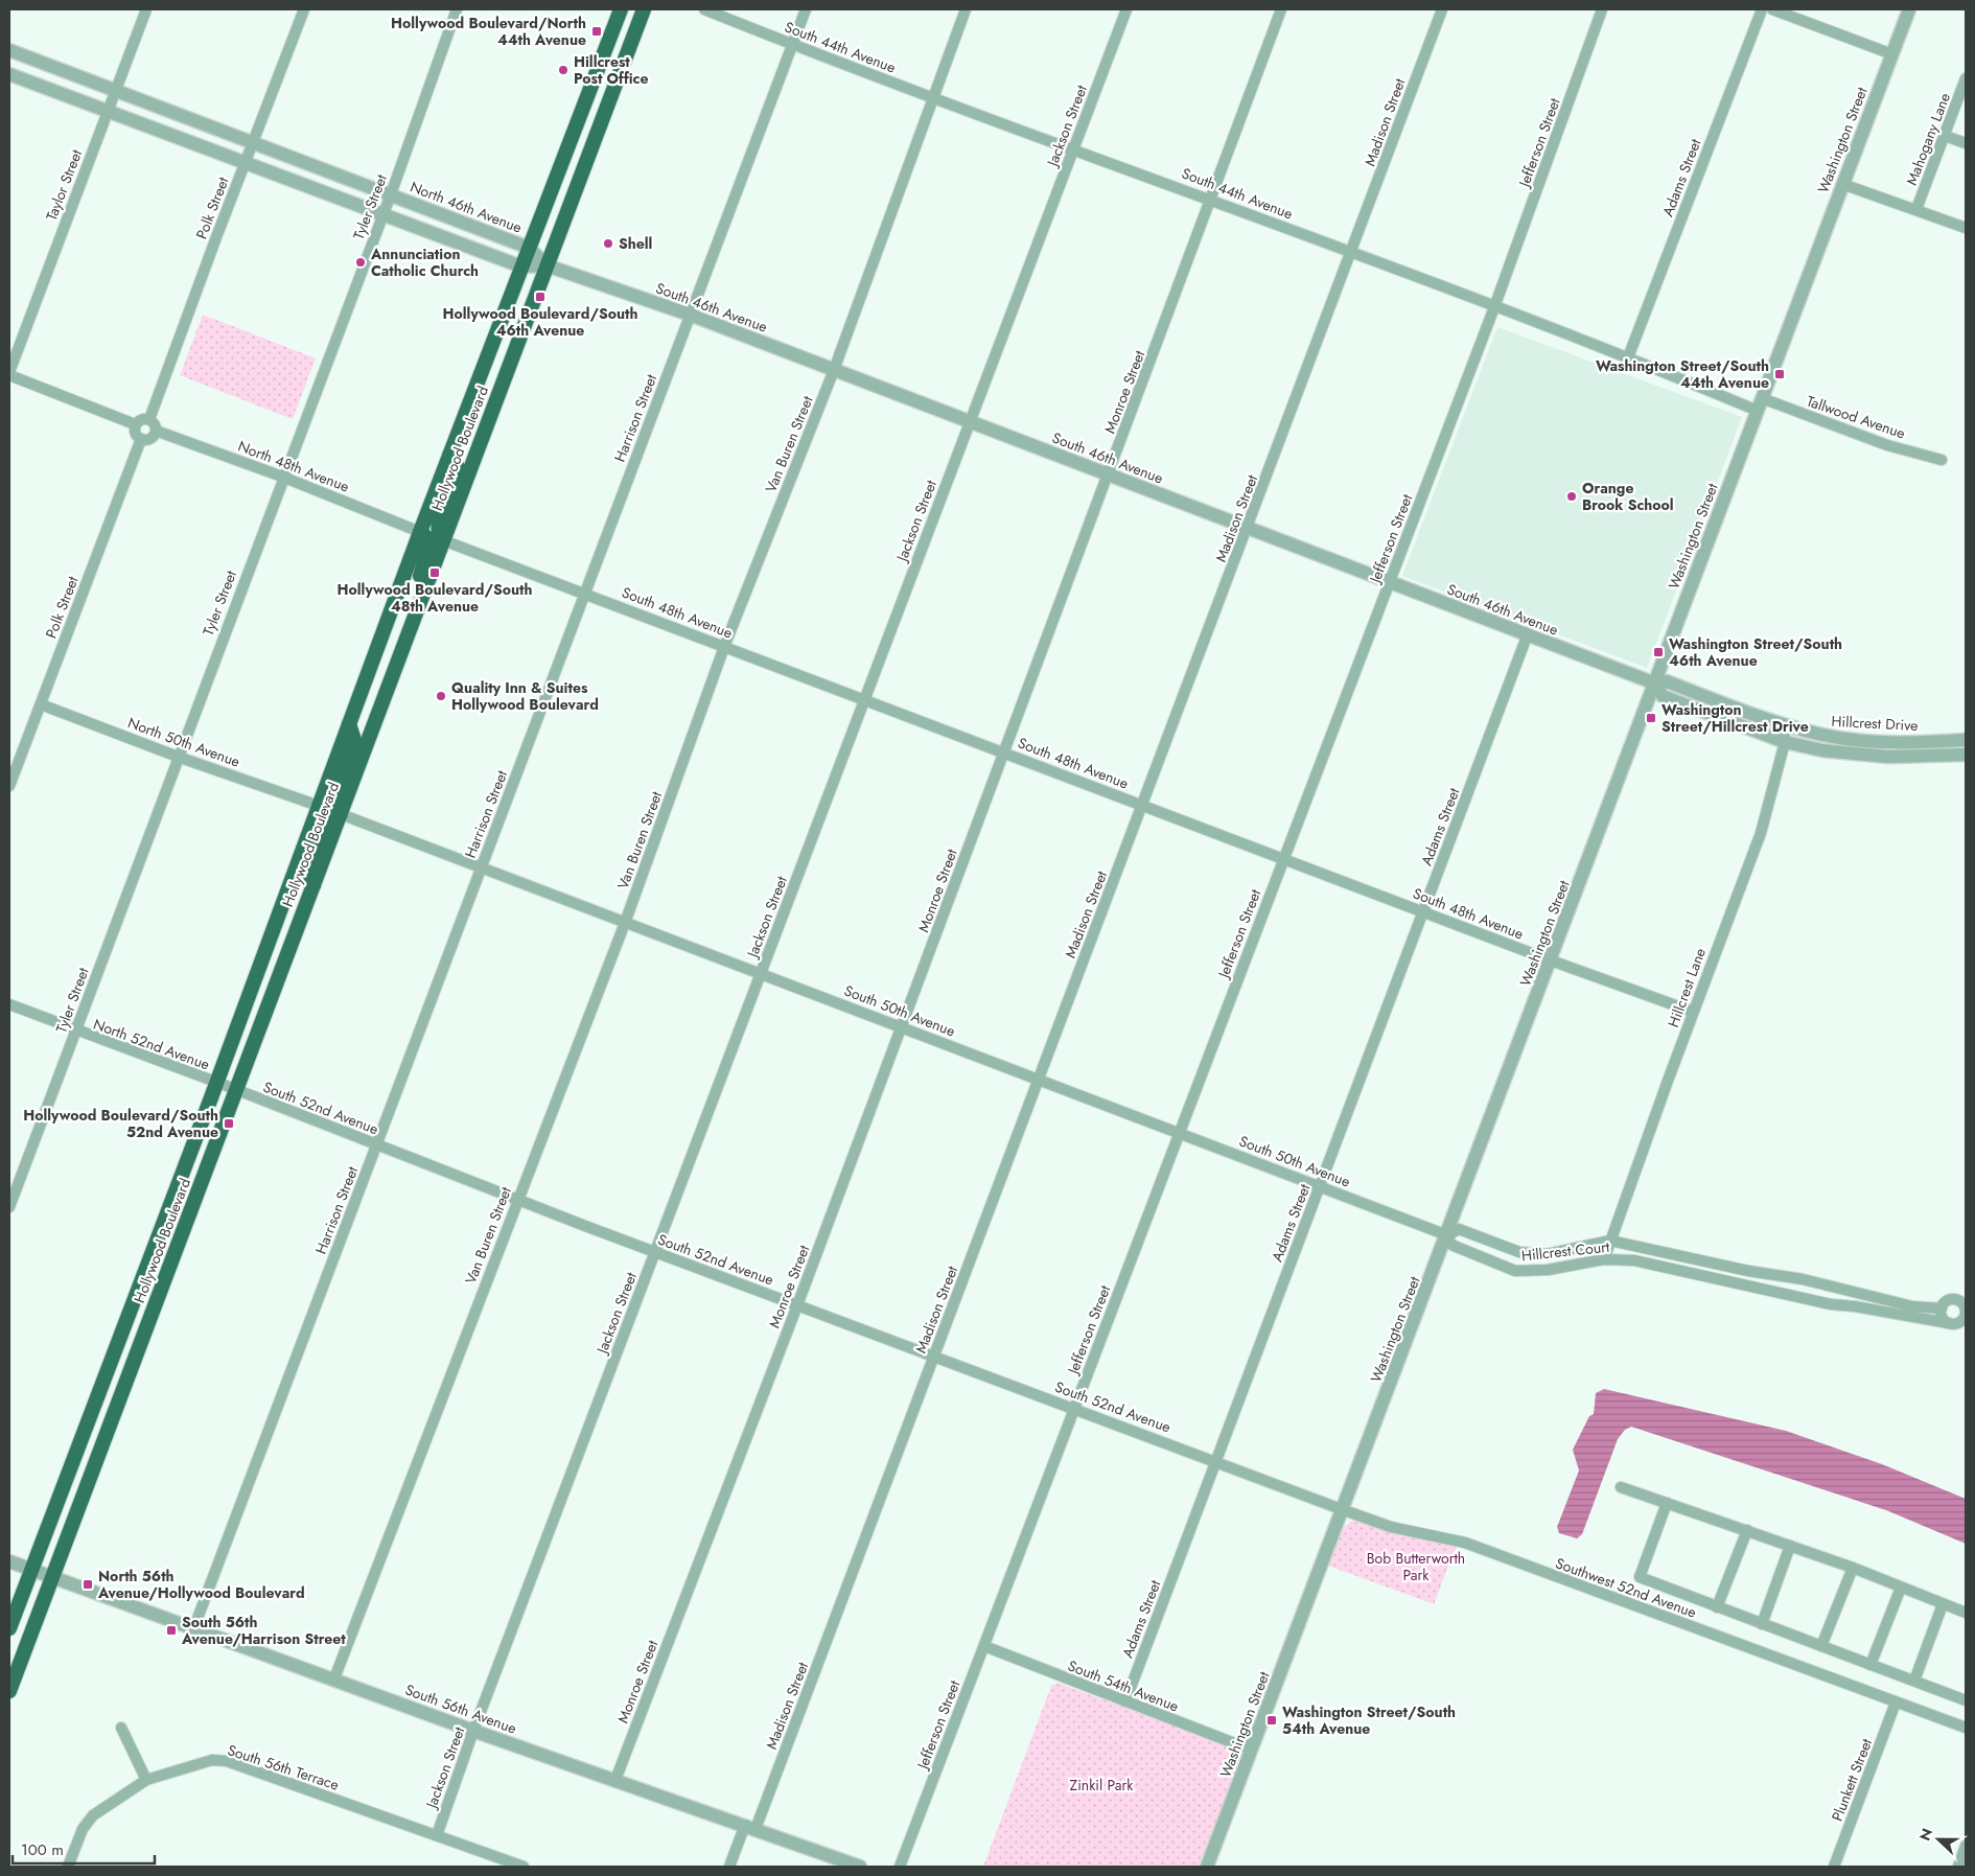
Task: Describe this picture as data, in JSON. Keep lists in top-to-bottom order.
{
  "streets": {
    "highway": ["Hollywood Boulevard"],
    "street": [
      "South 44th Avenue",
      "Madison Street",
      "Jackson Street",
      "Mahogany Lane",
      "Washington Street",
      "Jefferson Street",
      "Adams Street",
      "Taylor Street",
      "Tyler Street",
      "North 46th Avenue",
      "Polk Street",
      "South 46th Avenue",
      "Monroe Street",
      "Tallwood Avenue",
      "Harrison Street",
      "Van Buren Street",
      "North 48th Avenue",
      "South 48th Avenue",
      "Hillcrest Drive",
      "North 50th Avenue",
      "Hillcrest Lane",
      "South 50th Avenue",
      "North 52nd Avenue",
      "South 52nd Avenue",
      "Hillcrest Court",
      "Southwest 52nd Avenue",
      "South 54th Avenue",
      "South 56th Avenue",
      "South 56th Terrace",
      "Plunkett Street"
    ]
  },
  "crossings": [
    ["South 44th Avenue", "Madison Street"],
    ["South 44th Avenue", "Jackson Street"],
    ["South 44th Avenue", "Washington Street"],
    ["South 44th Avenue", "Jefferson Street"],
    ["South 44th Avenue", "Adams Street"],
    ["South 44th Avenue", "Monroe Street"],
    ["South 44th Avenue", "Tallwood Avenue"],
    ["South 44th Avenue", "Harrison Street"],
    ["South 44th Avenue", "Van Buren Street"],
    ["Madison Street", "South 46th Avenue"],
    ["Madison Street", "South 48th Avenue"],
    ["Madison Street", "South 50th Avenue"],
    ["Madison Street", "South 52nd Avenue"],
    ["Madison Street", "South 56th Avenue"],
    ["Jackson Street", "South 46th Avenue"],
    ["Jackson Street", "South 48th Avenue"],
    ["Jackson Street", "South 50th Avenue"],
    ["Jackson Street", "South 52nd Avenue"],
    ["Jackson Street", "South 56th Avenue"],
    ["Jackson Street", "South 56th Terrace"],
    ["Washington Street", "South 46th Avenue"],
    ["Washington Street", "Tallwood Avenue"],
    ["Washington Street", "South 48th Avenue"],
    ["Washington Street", "South 50th Avenue"],
    ["Washington Street", "South 52nd Avenue"],
    ["Washington Street", "Hillcrest Court"],
    ["Washington Street", "Southwest 52nd Avenue"],
    ["Washington Street", "South 54th Avenue"],
    ["Jefferson Street", "South 46th Avenue"],
    ["Jefferson Street", "South 48th Avenue"],
    ["Jefferson Street", "South 50th Avenue"],
    ["Jefferson Street", "South 52nd Avenue"],
    ["Jefferson Street", "South 54th Avenue"],
    ["Adams Street", "South 46th Avenue"],
    ["Adams Street", "South 48th Avenue"],
    ["Adams Street", "South 50th Avenue"],
    ["Adams Street", "South 52nd Avenue"],
    ["Adams Street", "South 54th Avenue"],
    ["Taylor Street", "North 46th Avenue"],
    ["Tyler Street", "North 46th Avenue"],
    ["Tyler Street", "North 48th Avenue"],
    ["Tyler Street", "North 50th Avenue"],
    ["Tyler Street", "North 52nd Avenue"],
    ["North 46th Avenue", "Polk Street"],
    ["North 46th Avenue", "South 46th Avenue"],
    ["North 46th Avenue", "Hollywood Boulevard"],
    ["Polk Street", "North 48th Avenue"],
    ["Polk Street", "North 50th Avenue"],
    ["South 46th Avenue", "Monroe Street"],
    ["South 46th Avenue", "Harrison Street"],
    ["South 46th Avenue", "Van Buren Street"],
    ["South 46th Avenue", "Hollywood Boulevard"],
    ["South 46th Avenue", "Hillcrest Drive"],
    ["South 46th Avenue", "Hillcrest Lane"],
    ["Monroe Street", "South 48th Avenue"],
    ["Monroe Street", "South 50th Avenue"],
    ["Monroe Street", "South 52nd Avenue"],
    ["Monroe Street", "South 56th Avenue"],
    ["Harrison Street", "South 48th Avenue"],
    ["Harrison Street", "South 50th Avenue"],
    ["Harrison Street", "South 52nd Avenue"],
    ["Harrison Street", "South 56th Avenue"],
    ["Van Buren Street", "South 48th Avenue"],
    ["Van Buren Street", "South 50th Avenue"],
    ["Van Buren Street", "South 52nd Avenue"],
    ["Van Buren Street", "South 56th Avenue"],
    ["Hollywood Boulevard", "North 48th Avenue"],
    ["Hollywood Boulevard", "South 48th Avenue"],
    ["Hollywood Boulevard", "North 50th Avenue"],
    ["Hollywood Boulevard", "South 50th Avenue"],
    ["Hollywood Boulevard", "North 52nd Avenue"],
    ["Hollywood Boulevard", "South 52nd Avenue"],
    ["Hollywood Boulevard", "South 56th Avenue"],
    ["South 48th Avenue", "Hillcrest Lane"],
    ["Hillcrest Drive", "Hillcrest Lane"],
    ["Hillcrest Lane", "Hillcrest Court"],
    ["South 50th Avenue", "Hillcrest Court"],
    ["North 52nd Avenue", "South 52nd Avenue"],
    ["South 52nd Avenue", "Southwest 52nd Avenue"],
    ["Southwest 52nd Avenue", "Plunkett Street"]
  ],
  "parks": ["Bob Butterworth Park", "Zinkil Park"],
  "places": {
    "transit": [
      "Hollywood Boulevard/North 44th Avenue",
      "Hollywood Boulevard/South 46th Avenue",
      "Washington Street/South 44th Avenue",
      "Hollywood Boulevard/South 48th Avenue",
      "Washington Street/South 46th Avenue",
      "Washington Street/Hillcrest Drive",
      "Hollywood Boulevard/South 52nd Avenue",
      "North 56th Avenue/Hollywood Boulevard",
      "South 56th Avenue/Harrison Street",
      "Washington Street/South 54th Avenue"
    ],
    "other": [
      "Hillcrest Post Office",
      "Shell",
      "Annunciation Catholic Church",
      "Orange Brook School",
      "Quality Inn & Suites Hollywood Boulevard"
    ]
  },
  "scale_bar": "100 m",
  "north": "left"
}
